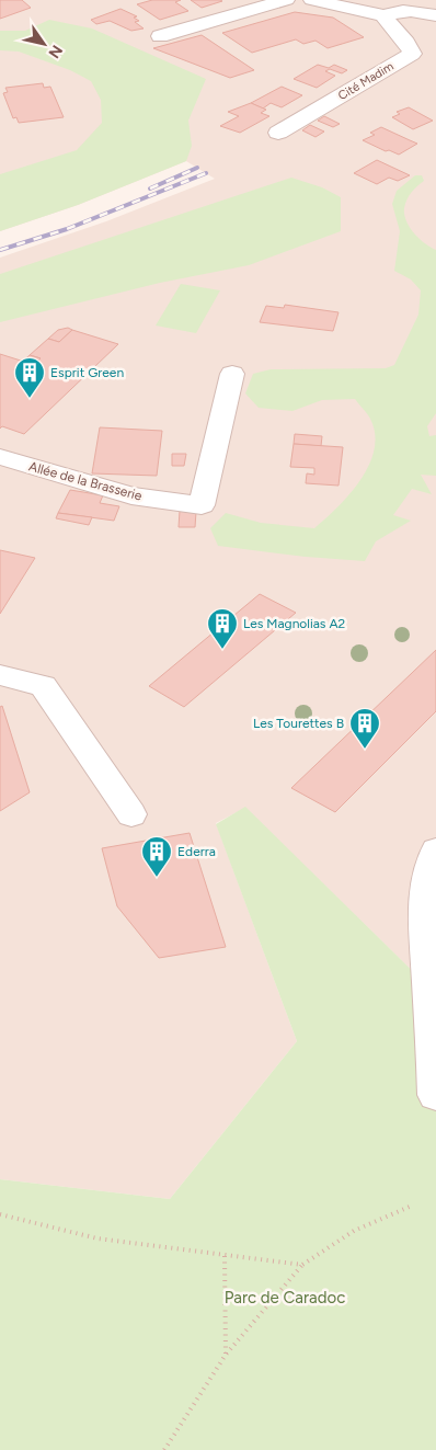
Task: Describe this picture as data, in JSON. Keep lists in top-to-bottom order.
{
  "streets": {
    "street": ["Cité Madim", "Allée de la Brasserie"]
  },
  "parks": ["Parc de Caradoc"],
  "places": {
    "building": [
      "Esprit Green",
      "Les Magnolias A2",
      "Les Tourettes B",
      "Ederra"
    ]
  },
  "north": "bottom right"
}
